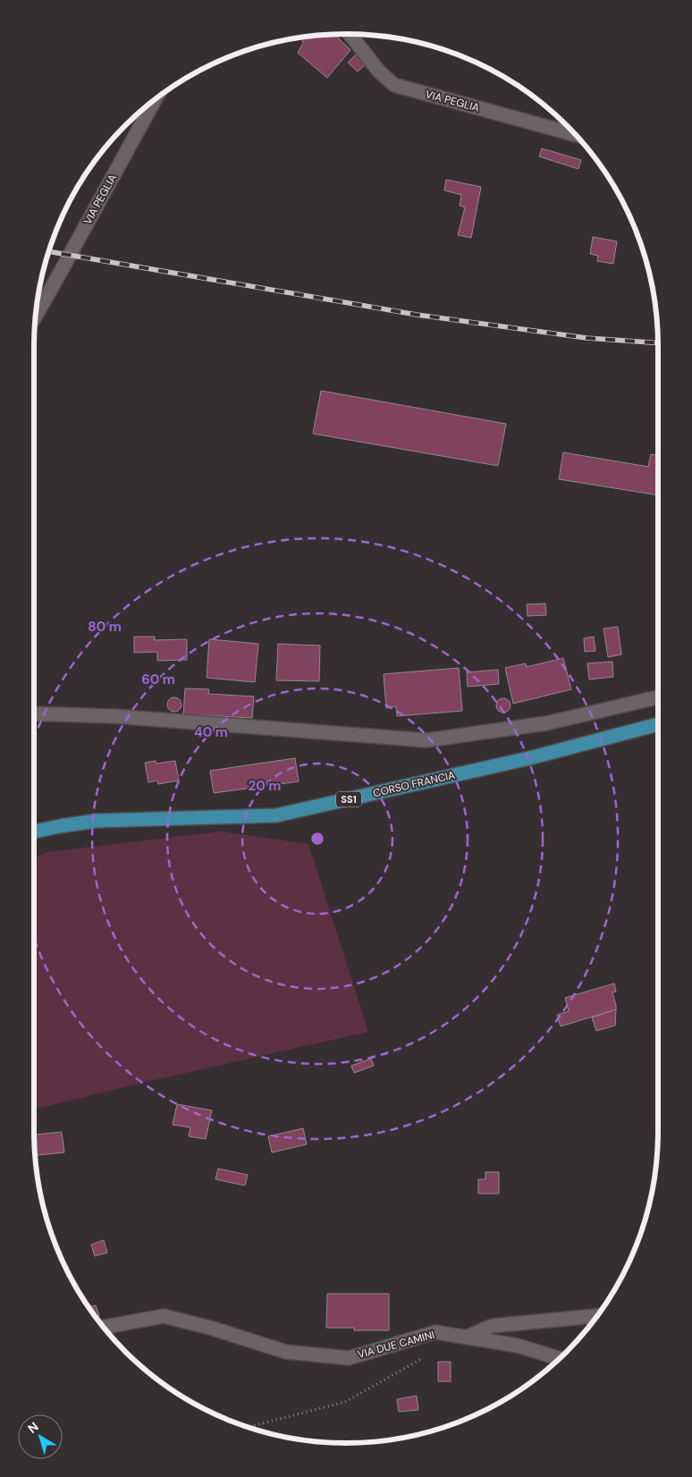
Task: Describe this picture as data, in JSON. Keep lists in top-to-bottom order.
{
  "streets": {
    "main road": ["CORSO FRANCIA", "SS1"],
    "street": ["VIA PEGLIA", "VIA DUE CAMINI"]
  },
  "north": "top left",
  "rings": [
    "80 m",
    "60 m",
    "40 m",
    "20 m"
  ]
}
